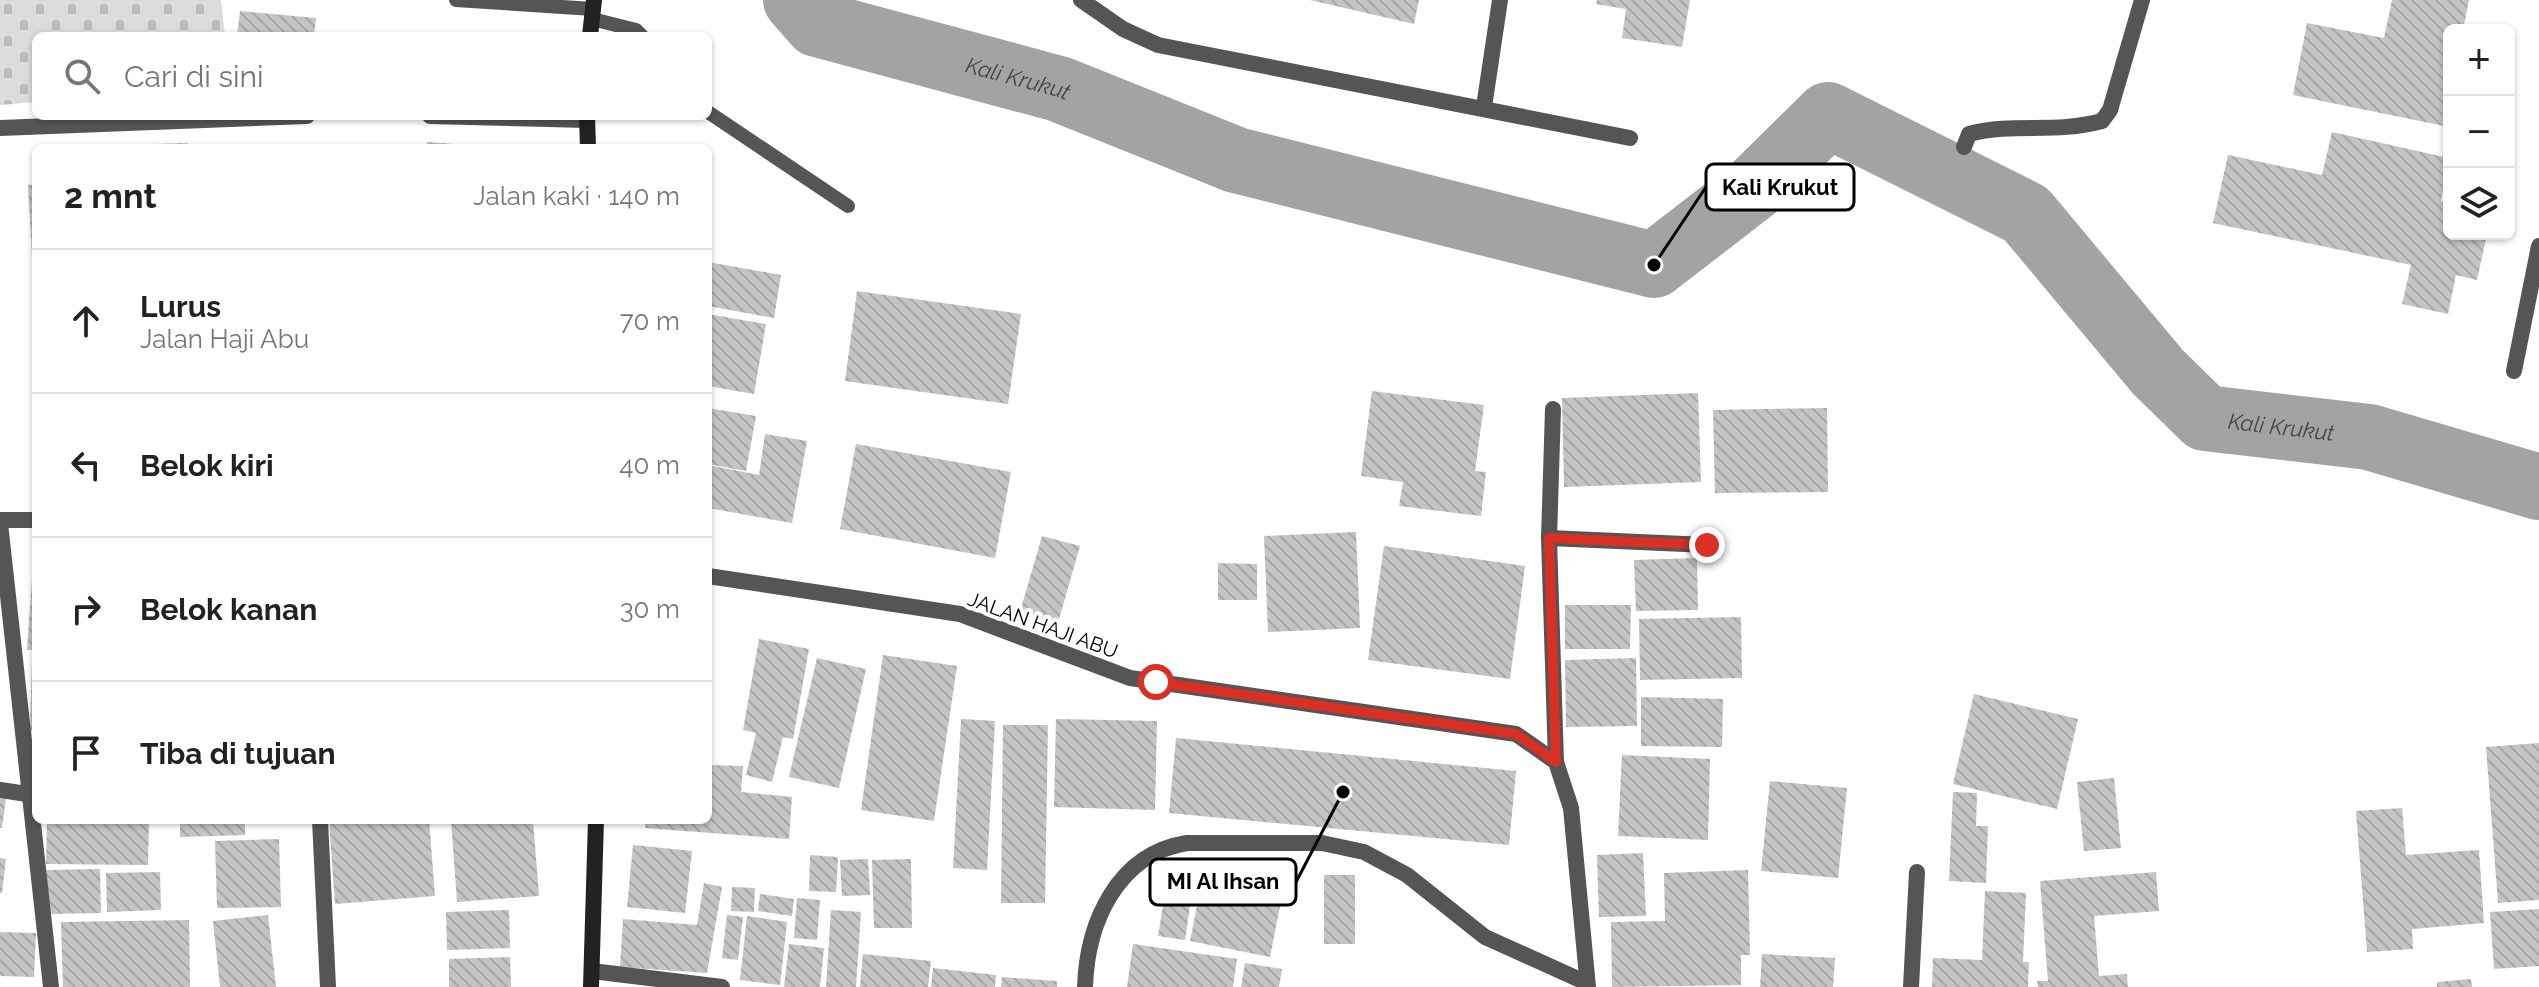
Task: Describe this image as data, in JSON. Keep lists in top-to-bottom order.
{
  "streets": {
    "street": ["JALAN HAJI ABU"]
  },
  "water": ["Kali Krukut"],
  "places": ["Kali Krukut", "MI Al Ihsan"],
  "page": {
    "map_buttons": ["+", "−"],
    "search": "Cari di sini",
    "heading": ["2 mnt", "Jalan kaki · 140 m"],
    "list": [
      ["Lurus", "Jalan Haji Abu", "70 m"],
      ["Belok kiri", "40 m"],
      ["Belok kanan", "30 m"],
      "Tiba di tujuan"
    ]
  }
}
